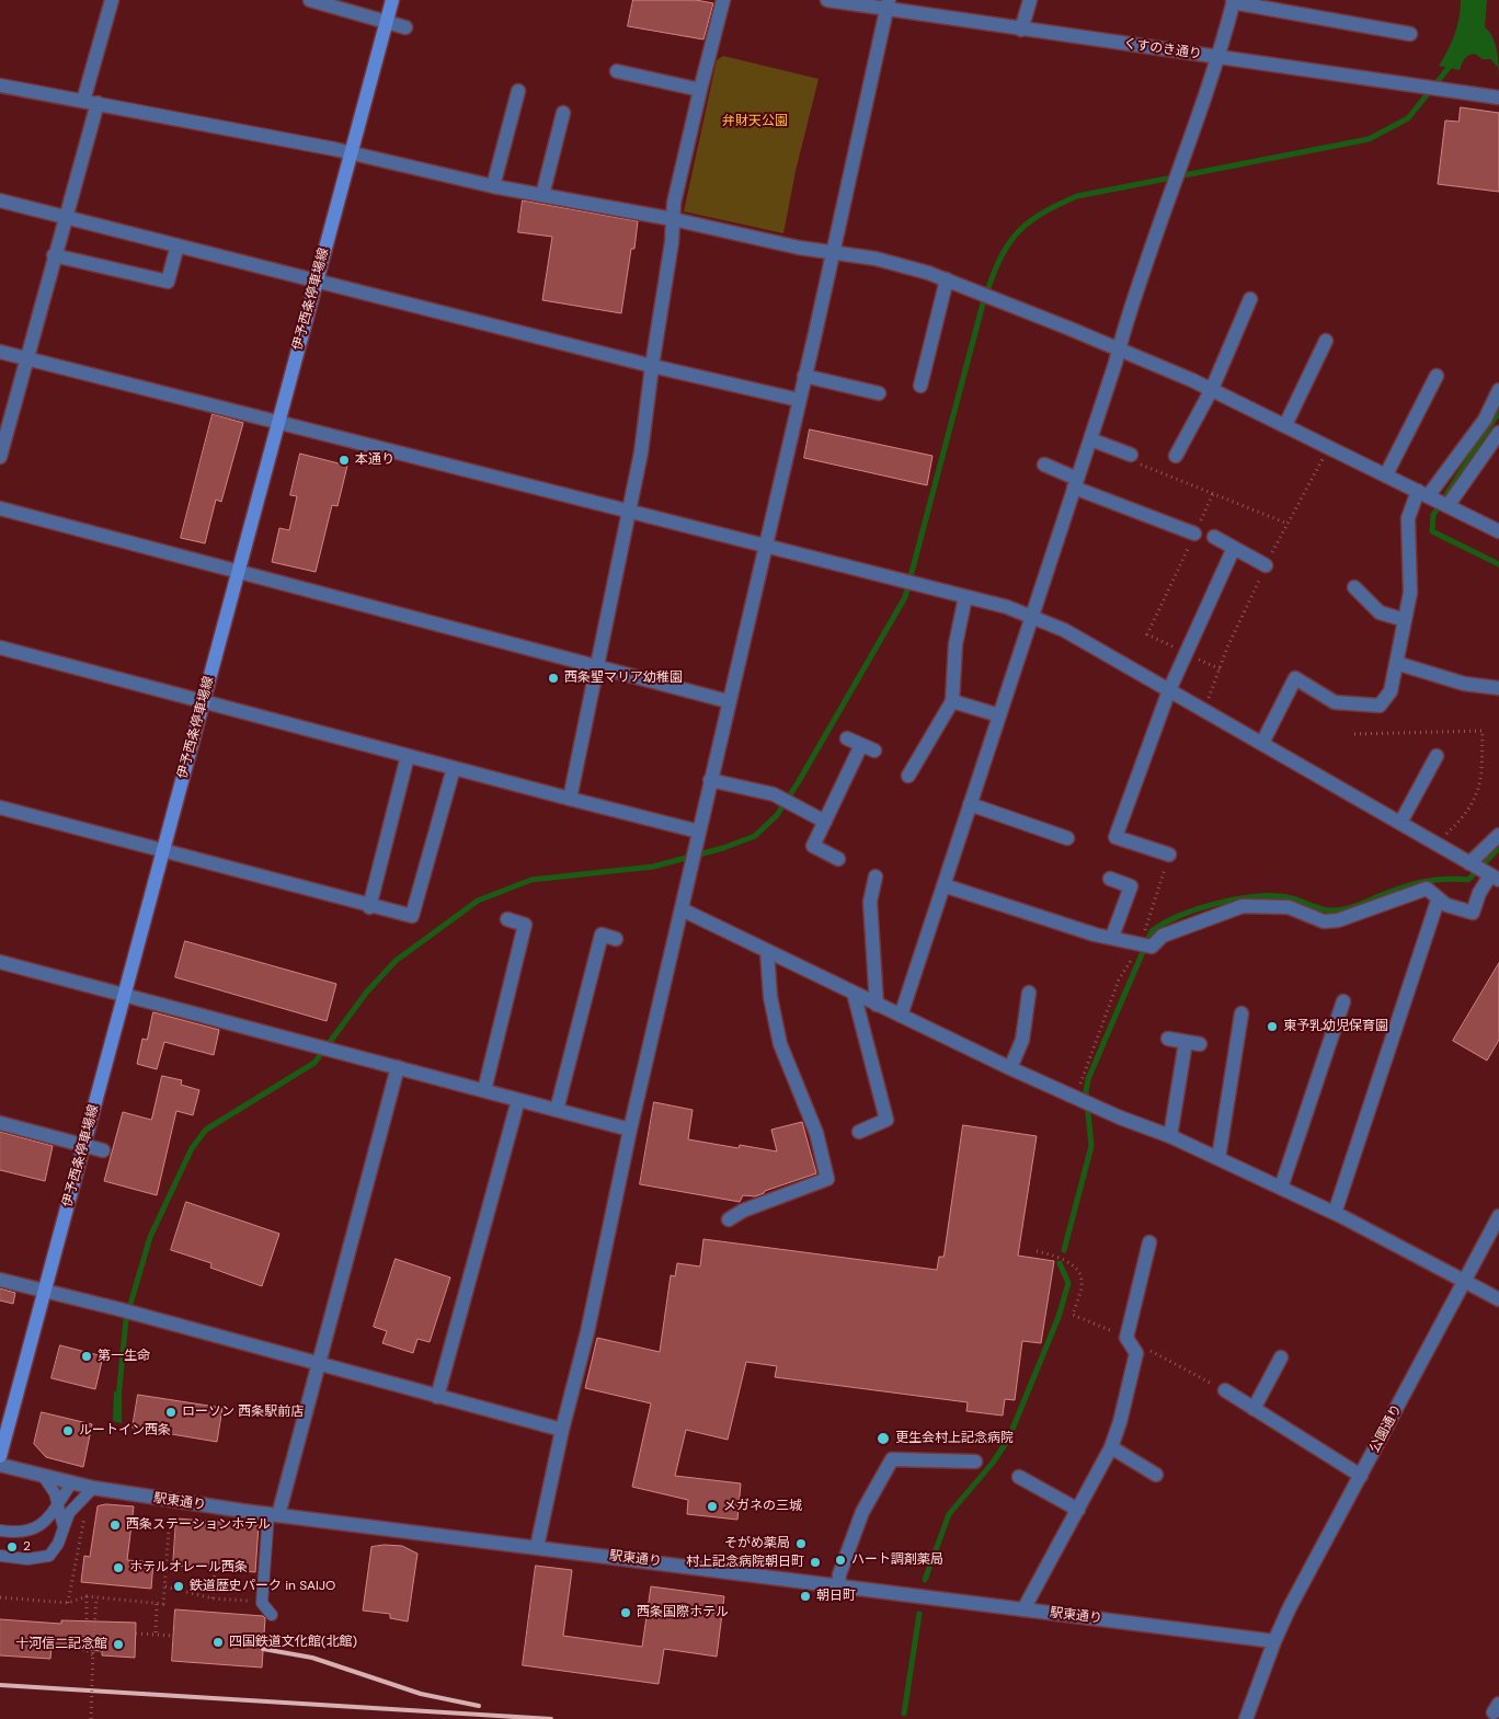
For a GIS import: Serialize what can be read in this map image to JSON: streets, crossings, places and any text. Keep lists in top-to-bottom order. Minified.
{"streets":{"main road":["伊予西条停車場線"],"street":["くすのき通り","公園通り","駅東通り"]},"crossings":[["公園通り","駅東通り"]],"parks":["弁財天公園"],"places":["本通り","西条聖マリア幼稚園","東予乳幼児保育園","第一生命","ローソン 西条駅前店","ルートイン西条","更生会村上記念病院","メガネの三城","西条ステーションホテル","そがめ薬局","2","ハート調剤薬局","村上記念病院朝日町","ホテルオレール西条","鉄道歴史パーク in SAIJO","朝日町","西条国際ホテル","四国鉄道文化館(北館)","十河信二記念館"]}
